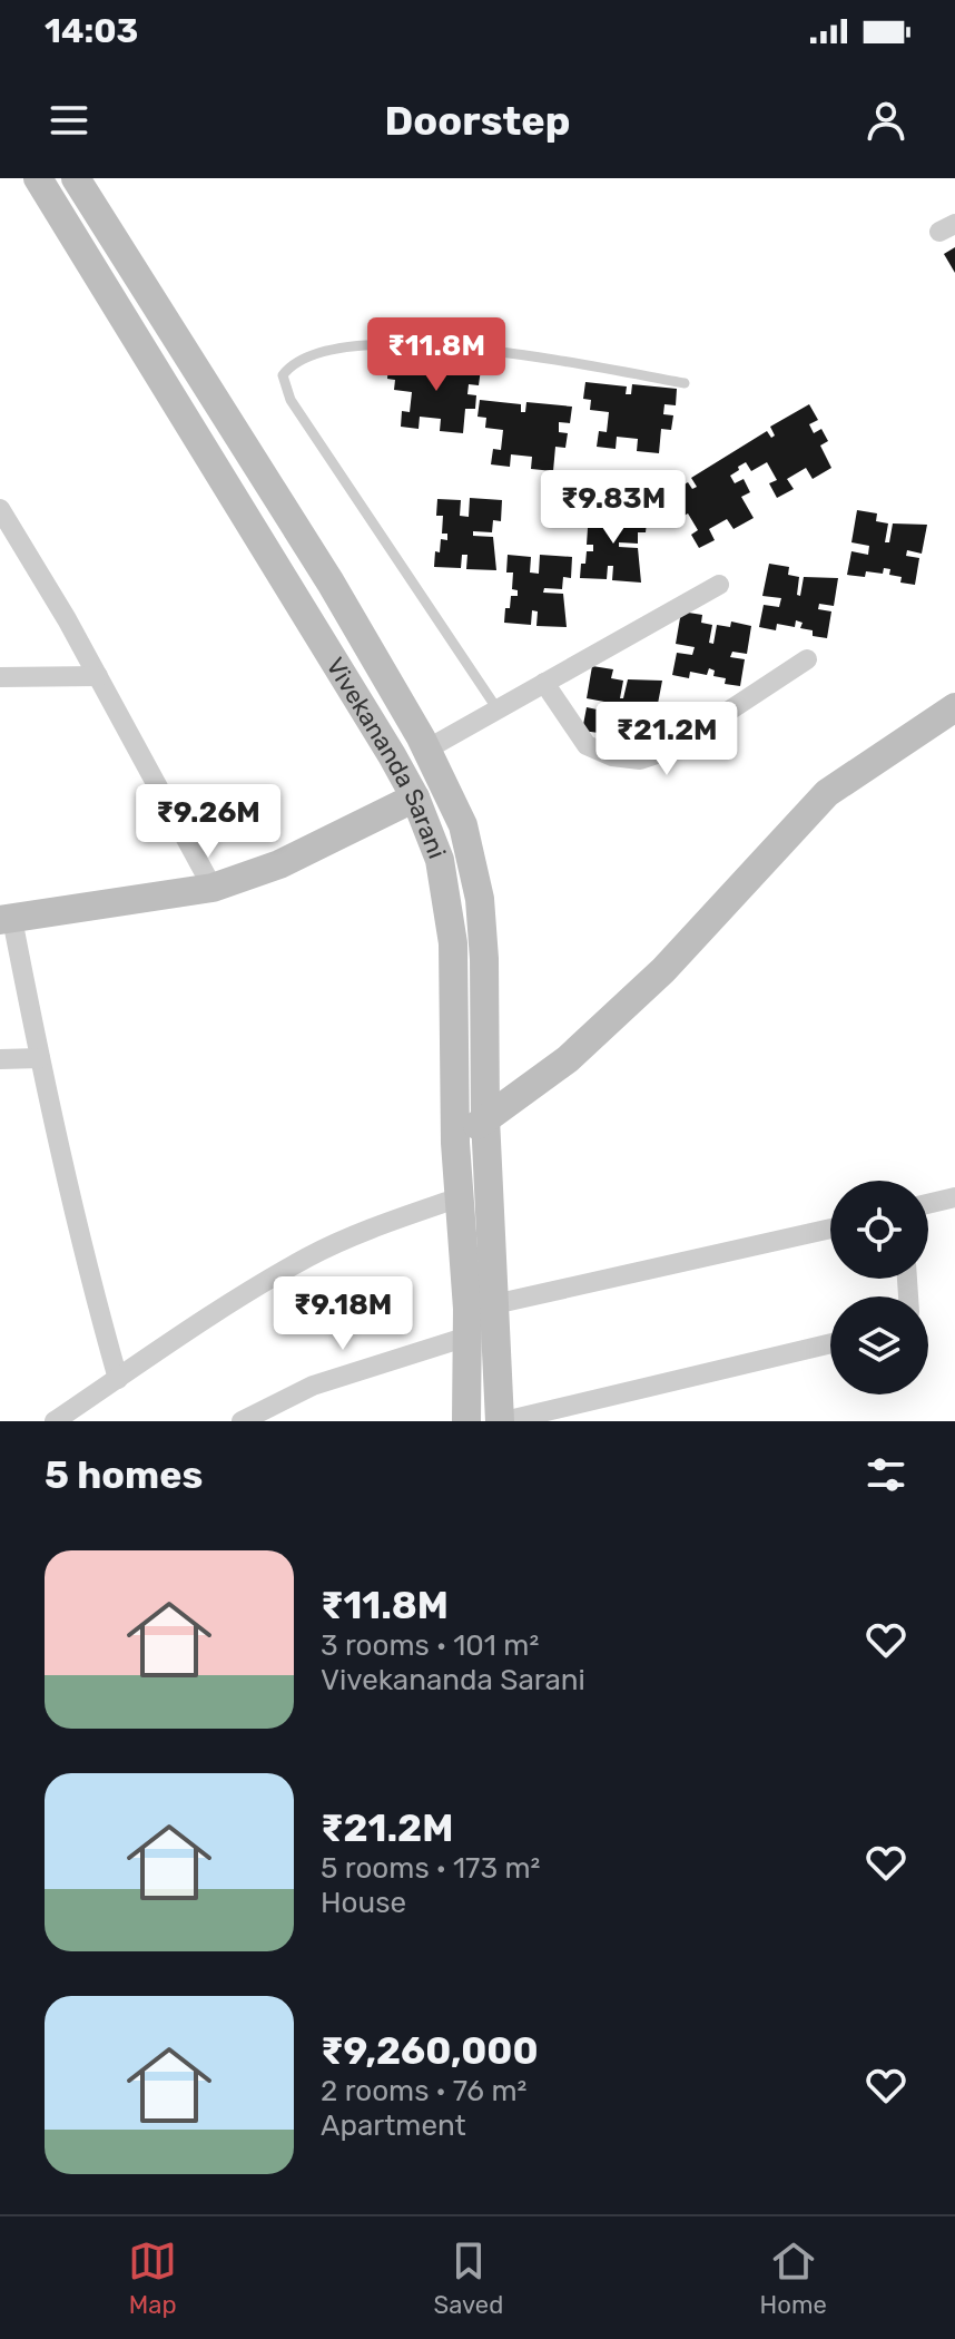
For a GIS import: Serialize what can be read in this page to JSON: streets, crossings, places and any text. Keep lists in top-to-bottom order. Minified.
{"streets":{"street":["Vivekananda Sarani"]},"page":{"status":"14:03","header":"Doorstep","price":["₹11.8M","₹9.83M","₹21.2M","₹9.26M","₹9.18M"],"heading":"5 homes","list":[{"name":"₹11.8M","note":"3 rooms · 101 m² · Vivekananda Sarani"},{"name":"₹21.2M","note":"5 rooms · 173 m² · House"},{"name":"₹9,260,000","note":"2 rooms · 76 m² · Apartment"}],"tabs":["Map","Saved","Home"]}}
